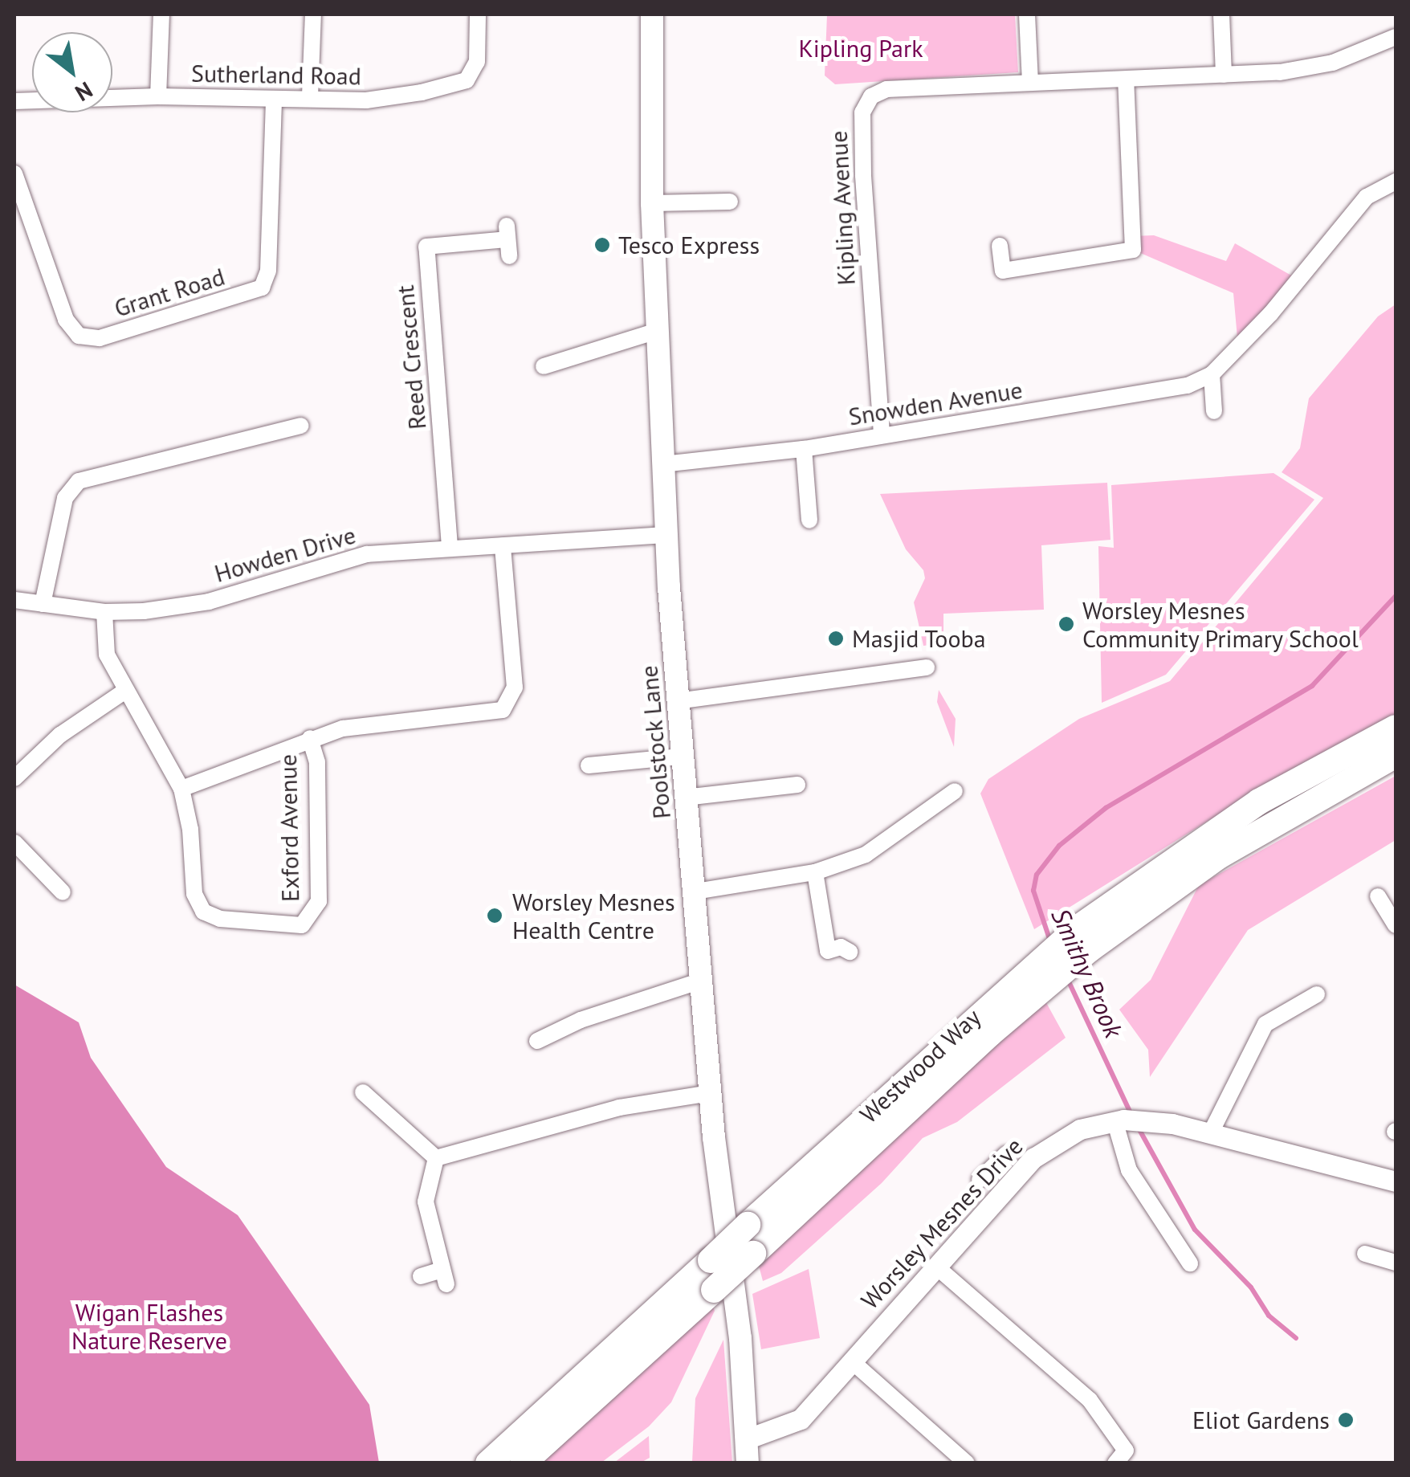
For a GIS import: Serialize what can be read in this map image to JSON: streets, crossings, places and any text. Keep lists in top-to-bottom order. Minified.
{"streets":{"highway":["Westwood Way"],"main road":["Poolstock Lane"],"street":["Sutherland Road","Kipling Avenue","Grant Road","Reed Crescent","Snowden Avenue","Howden Drive","Exford Avenue","Worsley Mesnes Drive"]},"crossings":[["Sutherland Road","Grant Road"],["Kipling Avenue","Snowden Avenue"],["Reed Crescent","Howden Drive"],["Snowden Avenue","Poolstock Lane"],["Howden Drive","Poolstock Lane"],["Poolstock Lane","Worsley Mesnes Drive"]],"water":["Smithy Brook"],"parks":["Kipling Park","Wigan Flashes Nature Reserve"],"places":["Tesco Express","Worsley Mesnes Community Primary School","Masjid Tooba","Worsley Mesnes Health Centre","Eliot Gardens"],"north":"bottom right"}
